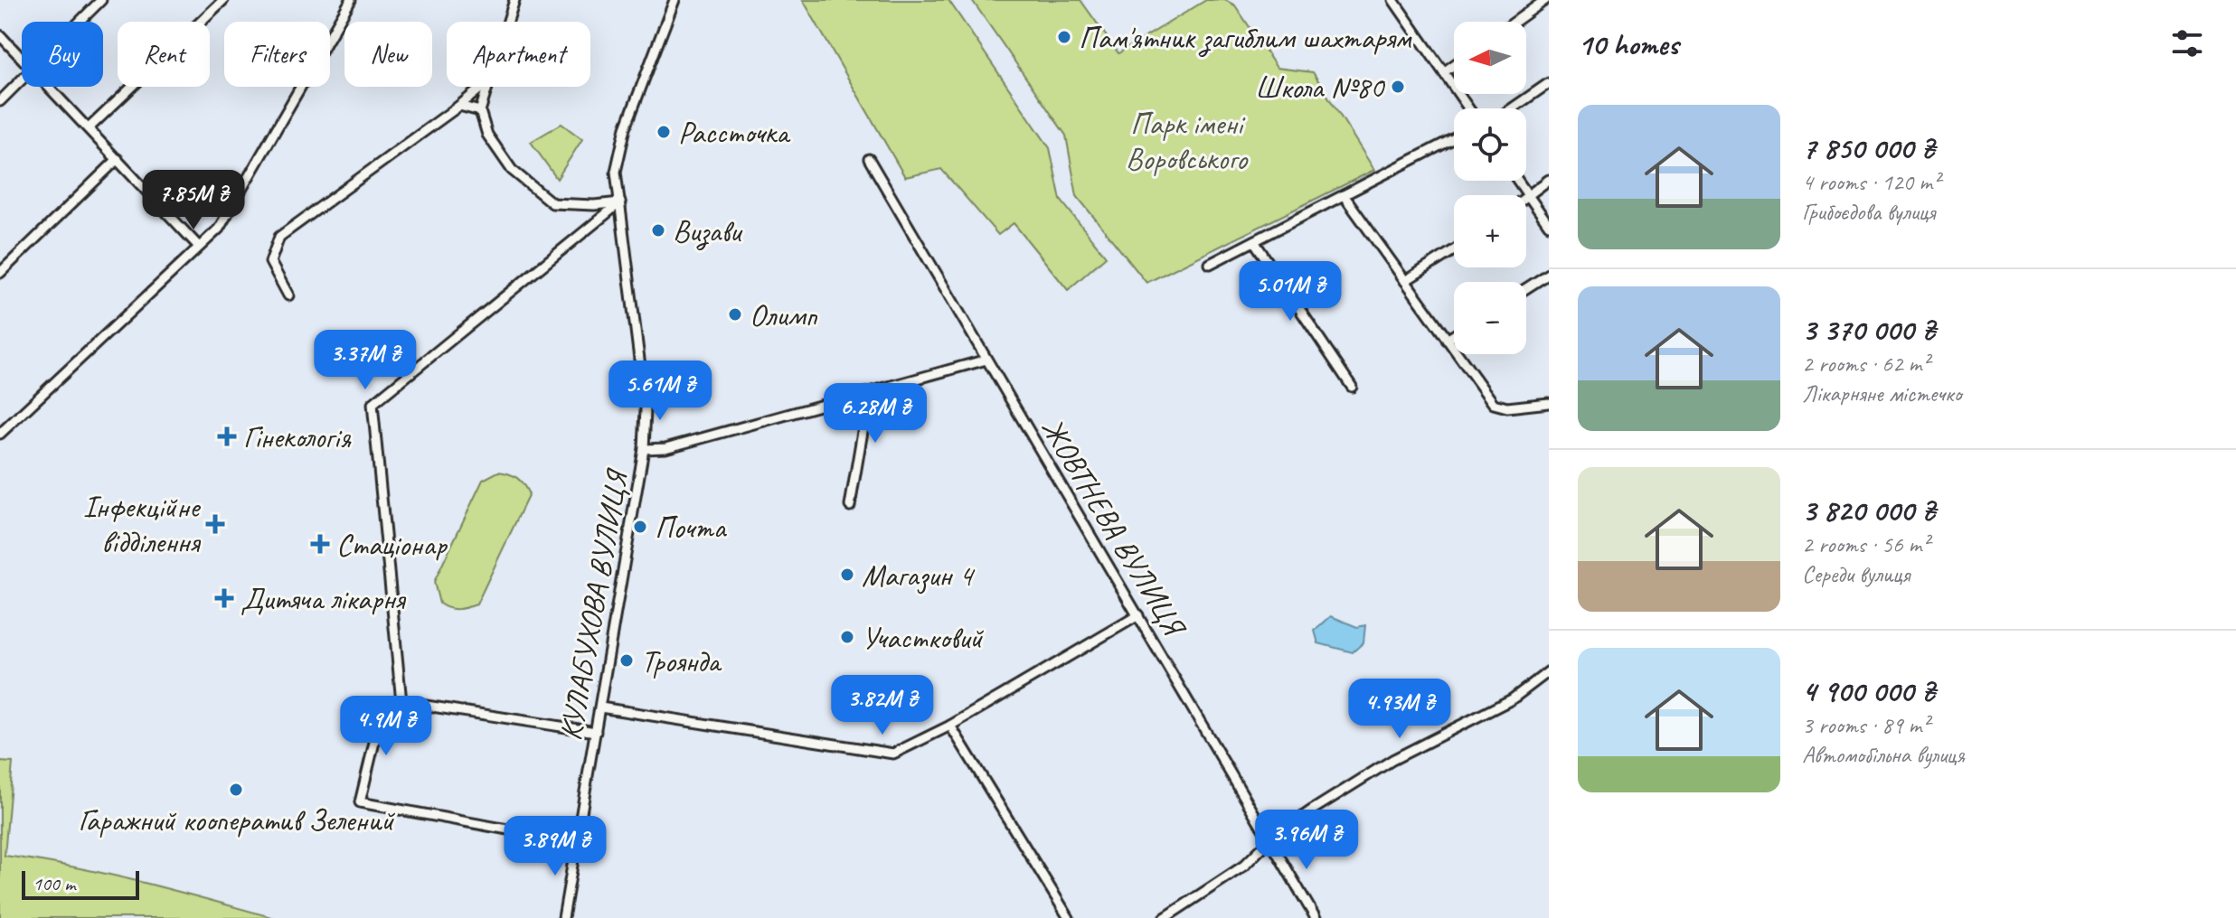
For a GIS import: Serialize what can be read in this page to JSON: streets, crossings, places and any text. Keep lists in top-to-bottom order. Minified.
{"streets":{"street":["ЖОВТНЕВА ВУЛИЦЯ","КУЛАБУХОВА ВУЛИЦЯ"]},"parks":["Парк імені Воровського"],"places":{"other":["Пам'ятник загиблим шахтарям","Школа №80","Рассточка","Визави","Олимп","Почта","Магазин 4","Участковий","Троянда","Гаражний кооператив Зелений"],"health":["Гінекологія","Інфекційне відділення","Стаціонар","Дитяча лікарня"]},"scale_bar":"100 m","north":"left","page":{"heading":"10 homes","map_buttons":["+","−"],"chip":["Buy","Rent","Filters","New","Apartment"],"list":[{"name":"7 850 000 ₴","note":"4 rooms · 120 m² · Грибоєдова вулиця"},{"name":"3 370 000 ₴","note":"2 rooms · 62 m² · Лікарняне містечко"},{"name":"3 820 000 ₴","note":"2 rooms · 56 m² · Середи вулиця"},{"name":"4 900 000 ₴","note":"3 rooms · 89 m² · Автомобільна вулиця"}],"price":["7.85M ₴","5.01M ₴","3.37M ₴","5.61M ₴","6.28M ₴","3.82M ₴","4.93M ₴","4.9M ₴","3.96M ₴","3.89M ₴"],"scale":"100 m"}}
